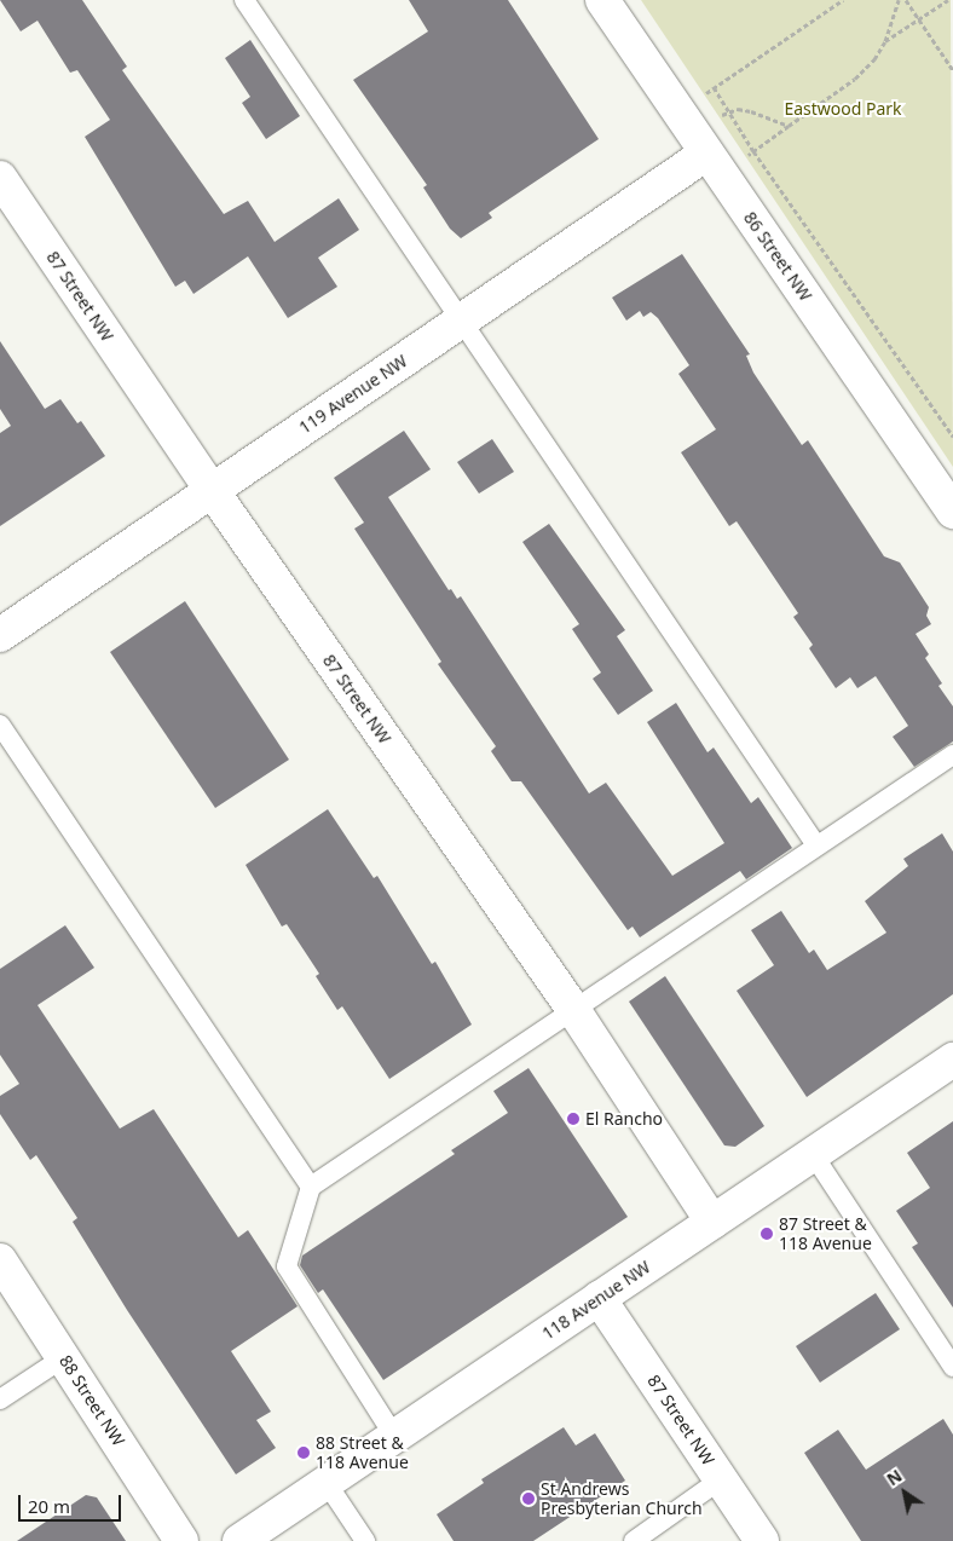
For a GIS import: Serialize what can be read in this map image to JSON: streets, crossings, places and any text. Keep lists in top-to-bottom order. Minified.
{"streets":{"street":["86 Street NW","87 Street NW","119 Avenue NW","118 Avenue NW","88 Street NW"]},"crossings":[["86 Street NW","119 Avenue NW"],["87 Street NW","119 Avenue NW"],["87 Street NW","118 Avenue NW"]],"parks":["Eastwood Park"],"places":["El Rancho","87 Street & 118 Avenue","88 Street & 118 Avenue","St Andrews Presbyterian Church"],"scale_bar":"20 m","north":"top left"}
